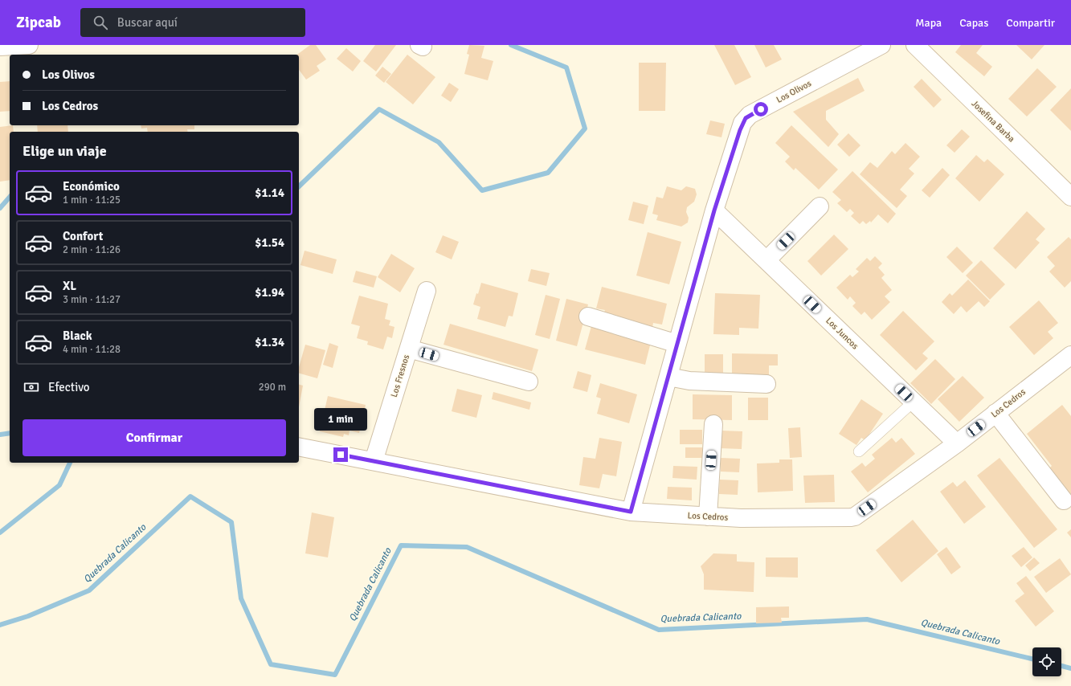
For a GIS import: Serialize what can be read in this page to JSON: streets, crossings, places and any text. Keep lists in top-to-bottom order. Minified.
{"streets":{"street":["Los Olivos","Josefina Barba","Los Juncos","Los Fresnos","Los Cedros"]},"crossings":[["Los Olivos","Los Juncos"],["Los Olivos","Los Cedros"],["Los Juncos","Los Cedros"],["Los Fresnos","Los Cedros"]],"water":["Quebrada Calicanto"],"page":{"header":"Zipcab","search":"Buscar aquí","nav":["Mapa","Capas","Compartir"],"banner":["Los Olivos","Los Cedros"],"heading":"Elige un viaje","list":[{"name":"Económico","note":"1 min · 11:25","value":"$1.14"},{"name":"Confort","note":"2 min · 11:26","value":"$1.54"},{"name":"XL","note":"3 min · 11:27","value":"$1.94"},{"name":"Black","note":"4 min · 11:28","value":"$1.34"}],"pay":["Efectivo","290 m"],"bubble":"1 min","buttons":"Confirmar"}}
